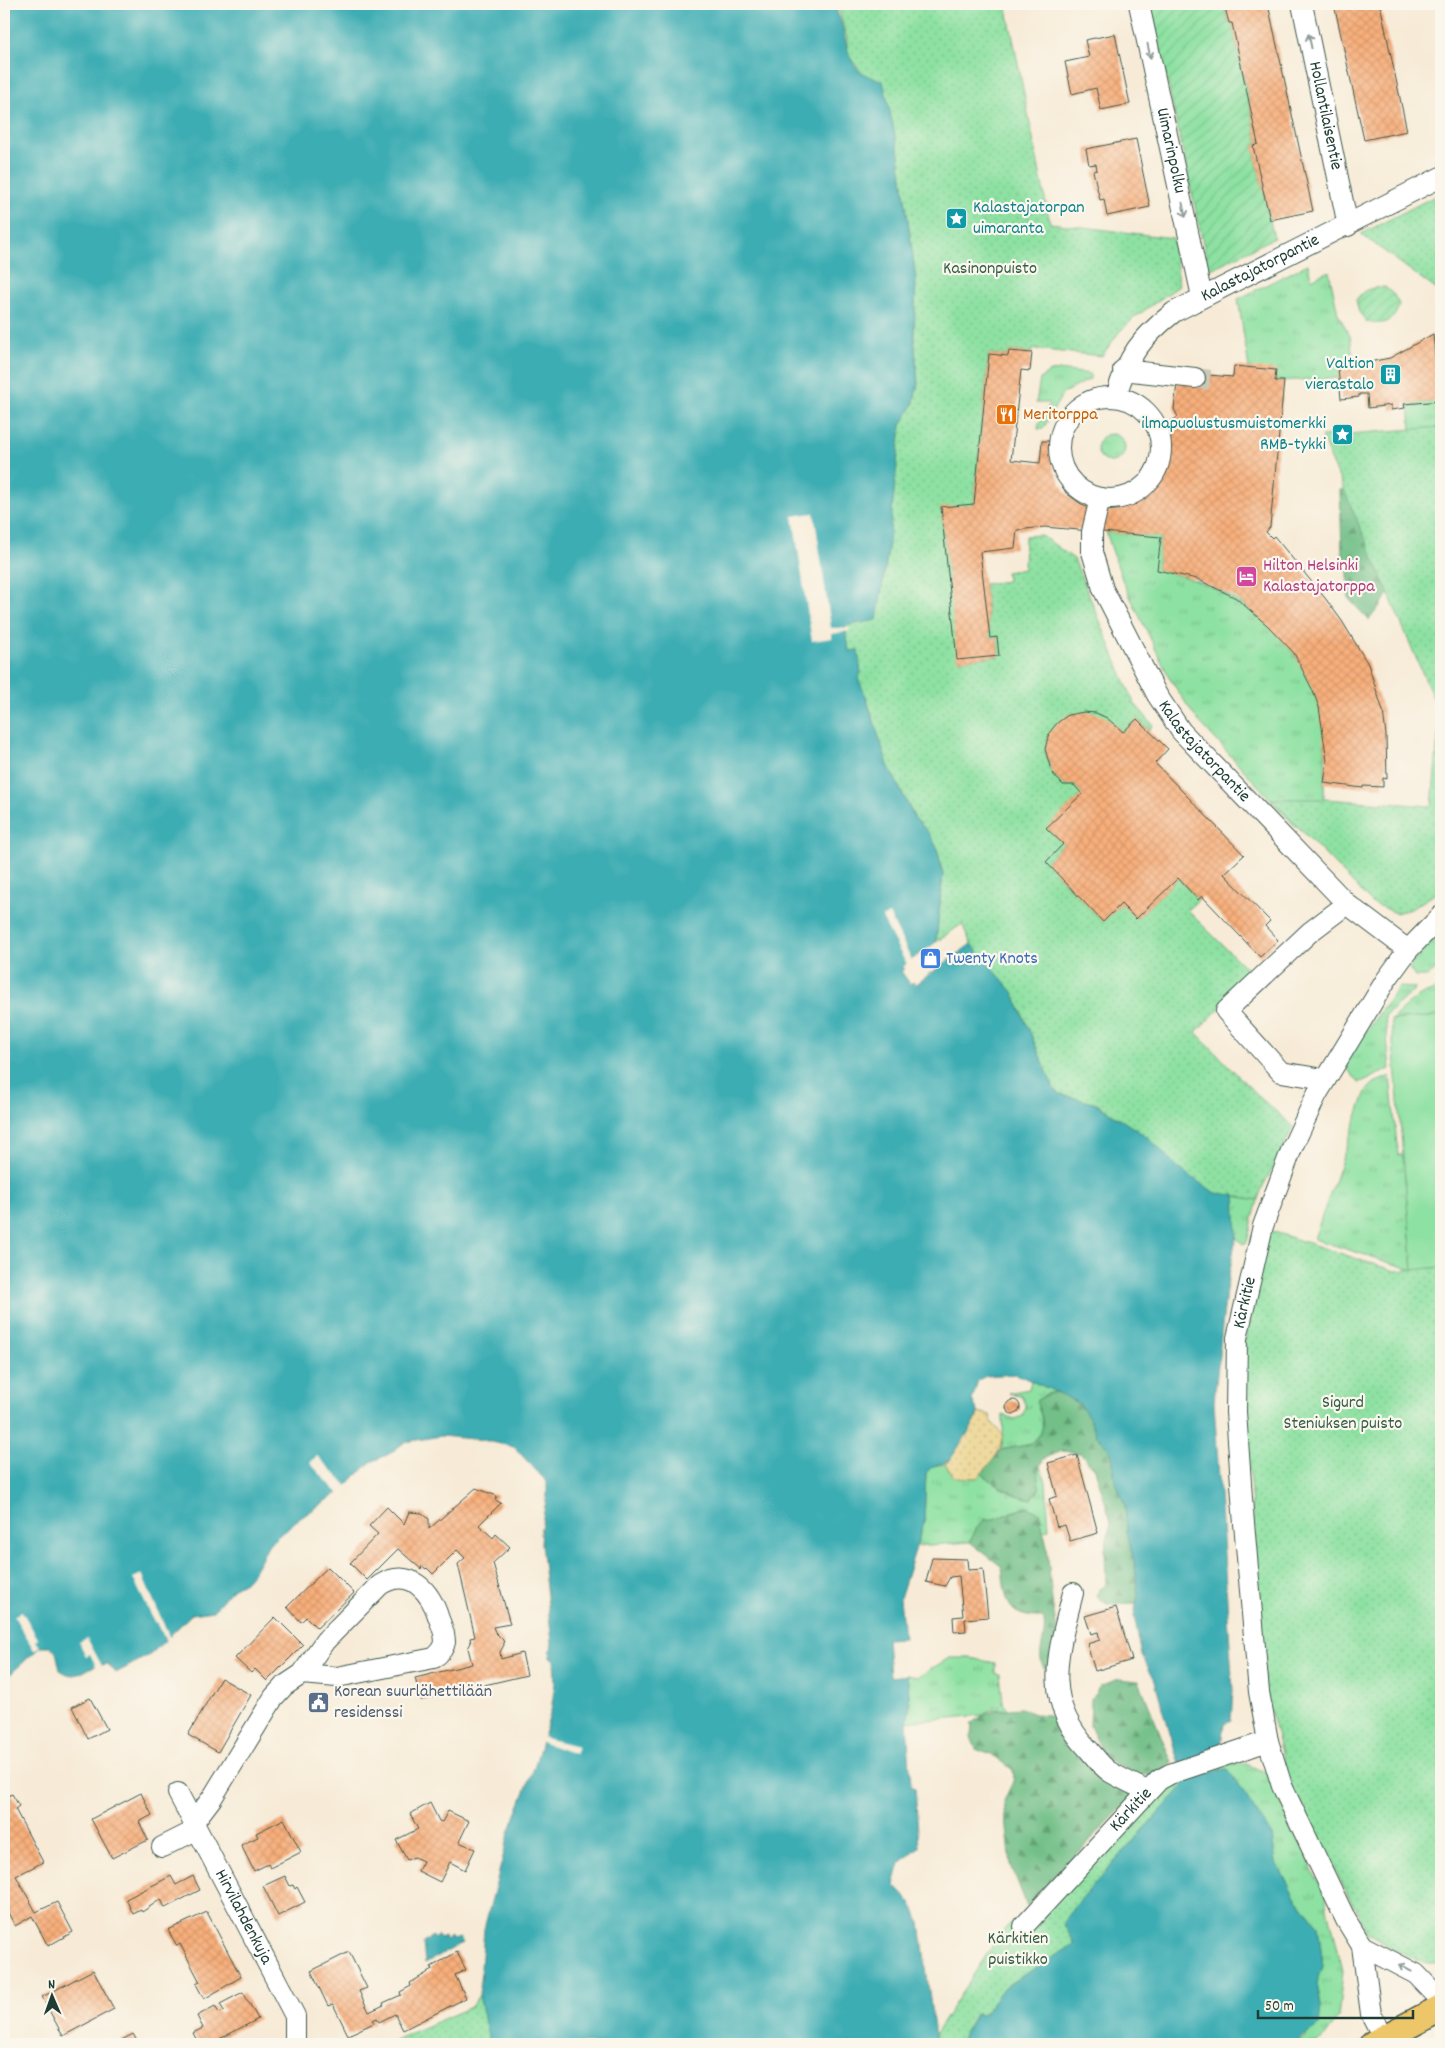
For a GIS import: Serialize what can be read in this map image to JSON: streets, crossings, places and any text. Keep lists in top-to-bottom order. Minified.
{"streets":{"street":["Hollantilaisentie","Uimarinpolku","Kalastajatorpantie","Kärkitie","Hirvilahdenkuja"]},"crossings":[["Hollantilaisentie","Kalastajatorpantie"],["Uimarinpolku","Kalastajatorpantie"],["Kalastajatorpantie","Kärkitie"]],"one_way":["Hollantilaisentie","Uimarinpolku"],"parks":["Kasinonpuisto","Sigurd Steniuksen puisto","Kärkitien puistikko"],"places":{"place":["Kalastajatorpan uimaranta","ilmapuolustusmuistomerkki RMB-tykki"],"building":["Valtion vierastalo"],"restaurant":["Meritorppa"],"hotel":["Hilton Helsinki Kalastajatorppa"],"shop":["Twenty Knots"],"public building":["Korean suurlähettilään residenssi"]},"scale_bar":"50 m","north":"top"}
